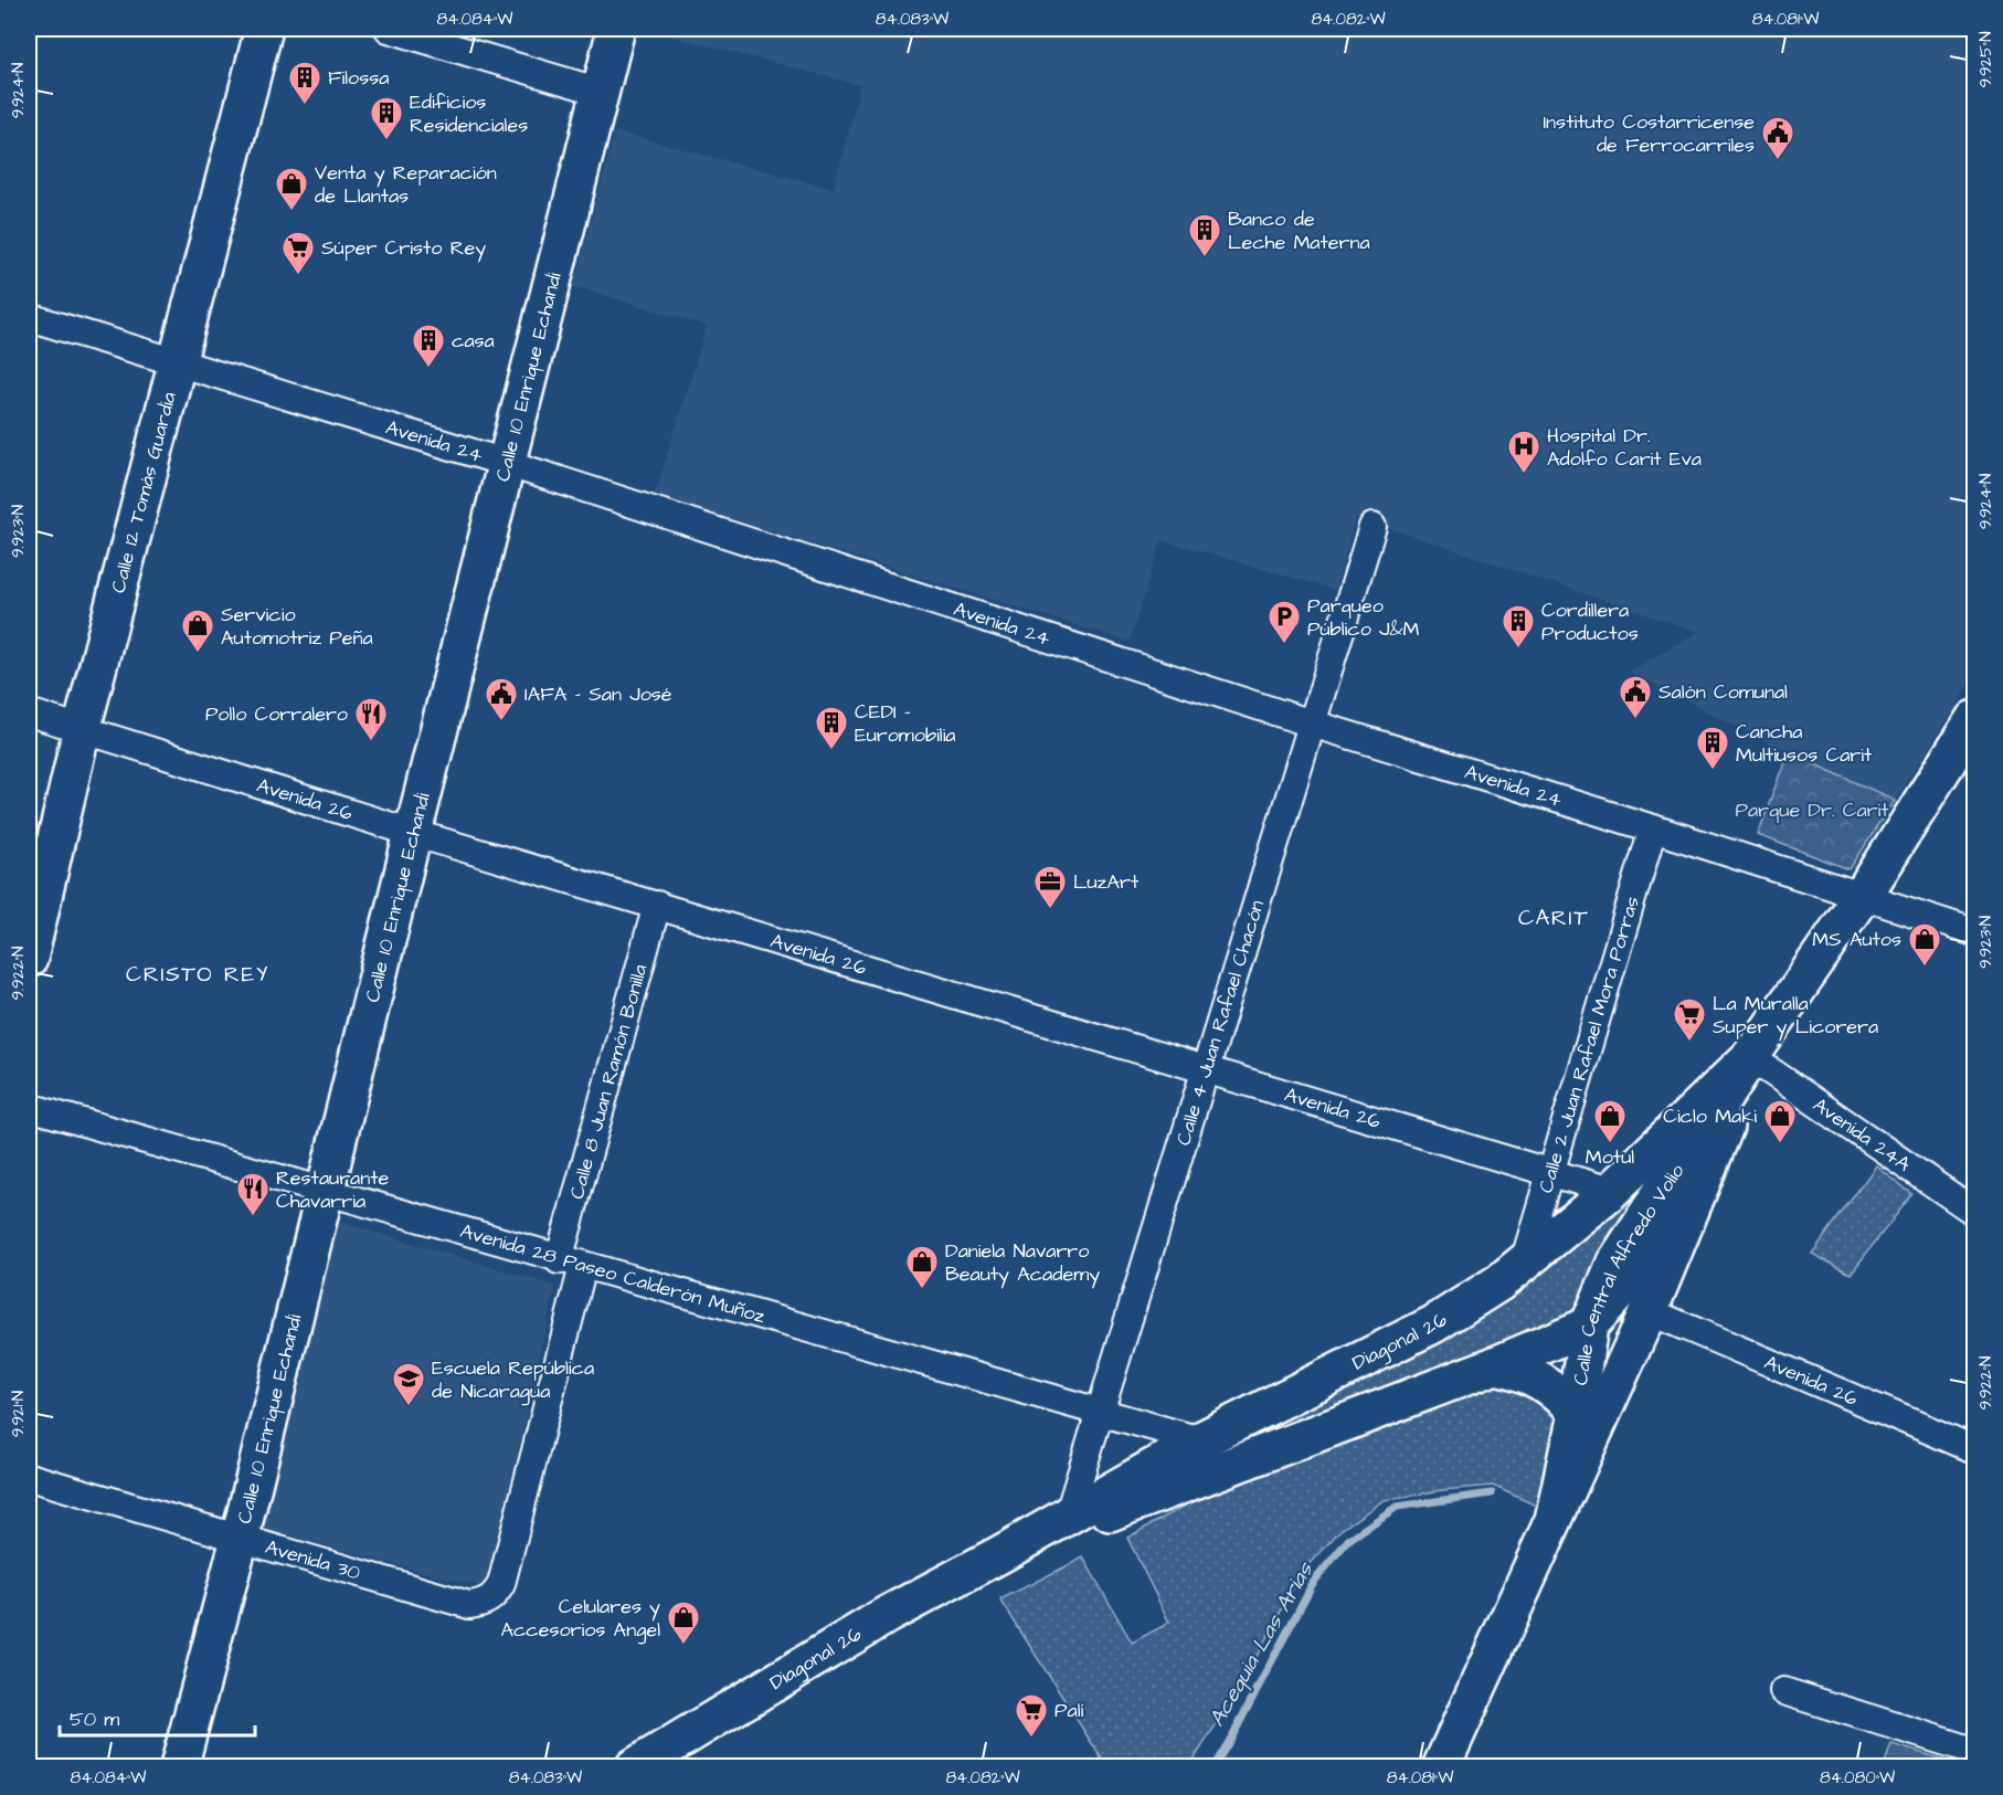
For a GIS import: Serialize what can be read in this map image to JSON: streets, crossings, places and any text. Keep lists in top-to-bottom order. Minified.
{"streets":{"main road":["Calle 10 Enrique Echandi","Calle 12 Tomás Guardia","Calle Central Alfredo Volio","Diagonal 26"],"street":["Avenida 24","Avenida 26","Calle 4 Juan Rafael Chacón","Calle 2 Juan Rafael Mora Porras","Calle 8 Juan Ramón Bonilla","Avenida 24A","Avenida 28 Paseo Calderón Muñoz","Avenida 30"]},"crossings":[["Calle 10 Enrique Echandi","Avenida 24"],["Calle 10 Enrique Echandi","Avenida 26"],["Calle 10 Enrique Echandi","Avenida 28 Paseo Calderón Muñoz"],["Calle 10 Enrique Echandi","Avenida 30"],["Avenida 24","Calle 12 Tomás Guardia"],["Avenida 24","Calle 4 Juan Rafael Chacón"],["Avenida 24","Calle 2 Juan Rafael Mora Porras"],["Avenida 24","Calle Central Alfredo Volio"],["Calle 12 Tomás Guardia","Avenida 26"],["Avenida 26","Calle 4 Juan Rafael Chacón"],["Avenida 26","Calle 2 Juan Rafael Mora Porras"],["Avenida 26","Calle 8 Juan Ramón Bonilla"],["Avenida 26","Calle Central Alfredo Volio"],["Avenida 26","Diagonal 26"],["Calle 4 Juan Rafael Chacón","Avenida 28 Paseo Calderón Muñoz"],["Calle 4 Juan Rafael Chacón","Diagonal 26"],["Calle 2 Juan Rafael Mora Porras","Diagonal 26"],["Calle 8 Juan Ramón Bonilla","Avenida 28 Paseo Calderón Muñoz"],["Calle 8 Juan Ramón Bonilla","Avenida 30"],["Avenida 24A","Calle Central Alfredo Volio"],["Avenida 24A","Diagonal 26"],["Avenida 28 Paseo Calderón Muñoz","Diagonal 26"],["Calle Central Alfredo Volio","Diagonal 26"]],"districts":["CARIT","CRISTO REY"],"water":["Acequia Las Arias"],"parks":["Parque Dr. Carit"],"places":{"building":["Filossa","Edificios Residenciales","Banco de Leche Materna","casa","Cordillera Productos","CEDI - Euromobilia","Cancha Multiusos Carit"],"public building":["Instituto Costarricense de Ferrocarriles","Salón Comunal","IAFA - San José"],"shop":["Venta y Reparación de Llantas","Servicio Automotriz Peña","MS Autos","Motul","Ciclo Maki","Daniela Navarro Beauty Academy","Celulares y Accesorios Angel"],"supermarket":["Súper Cristo Rey","La Muralla Super y Licorera","Palí"],"hospital":["Hospital Dr. Adolfo Carit Eva"],"parking":["Parqueo Público J&M"],"restaurant":["Pollo Corralero","Restaurante Chavarria"],"office":["LuzArt"],"school or university":["Escuela República de Nicaragua"]},"scale_bar":"50 m","coordinates":["84.084°W","84.083°W","84.082°W","84.081°W","9.925°N","9.924°N","9.923°N","9.922°N","9.921°N","84.080°W"]}
